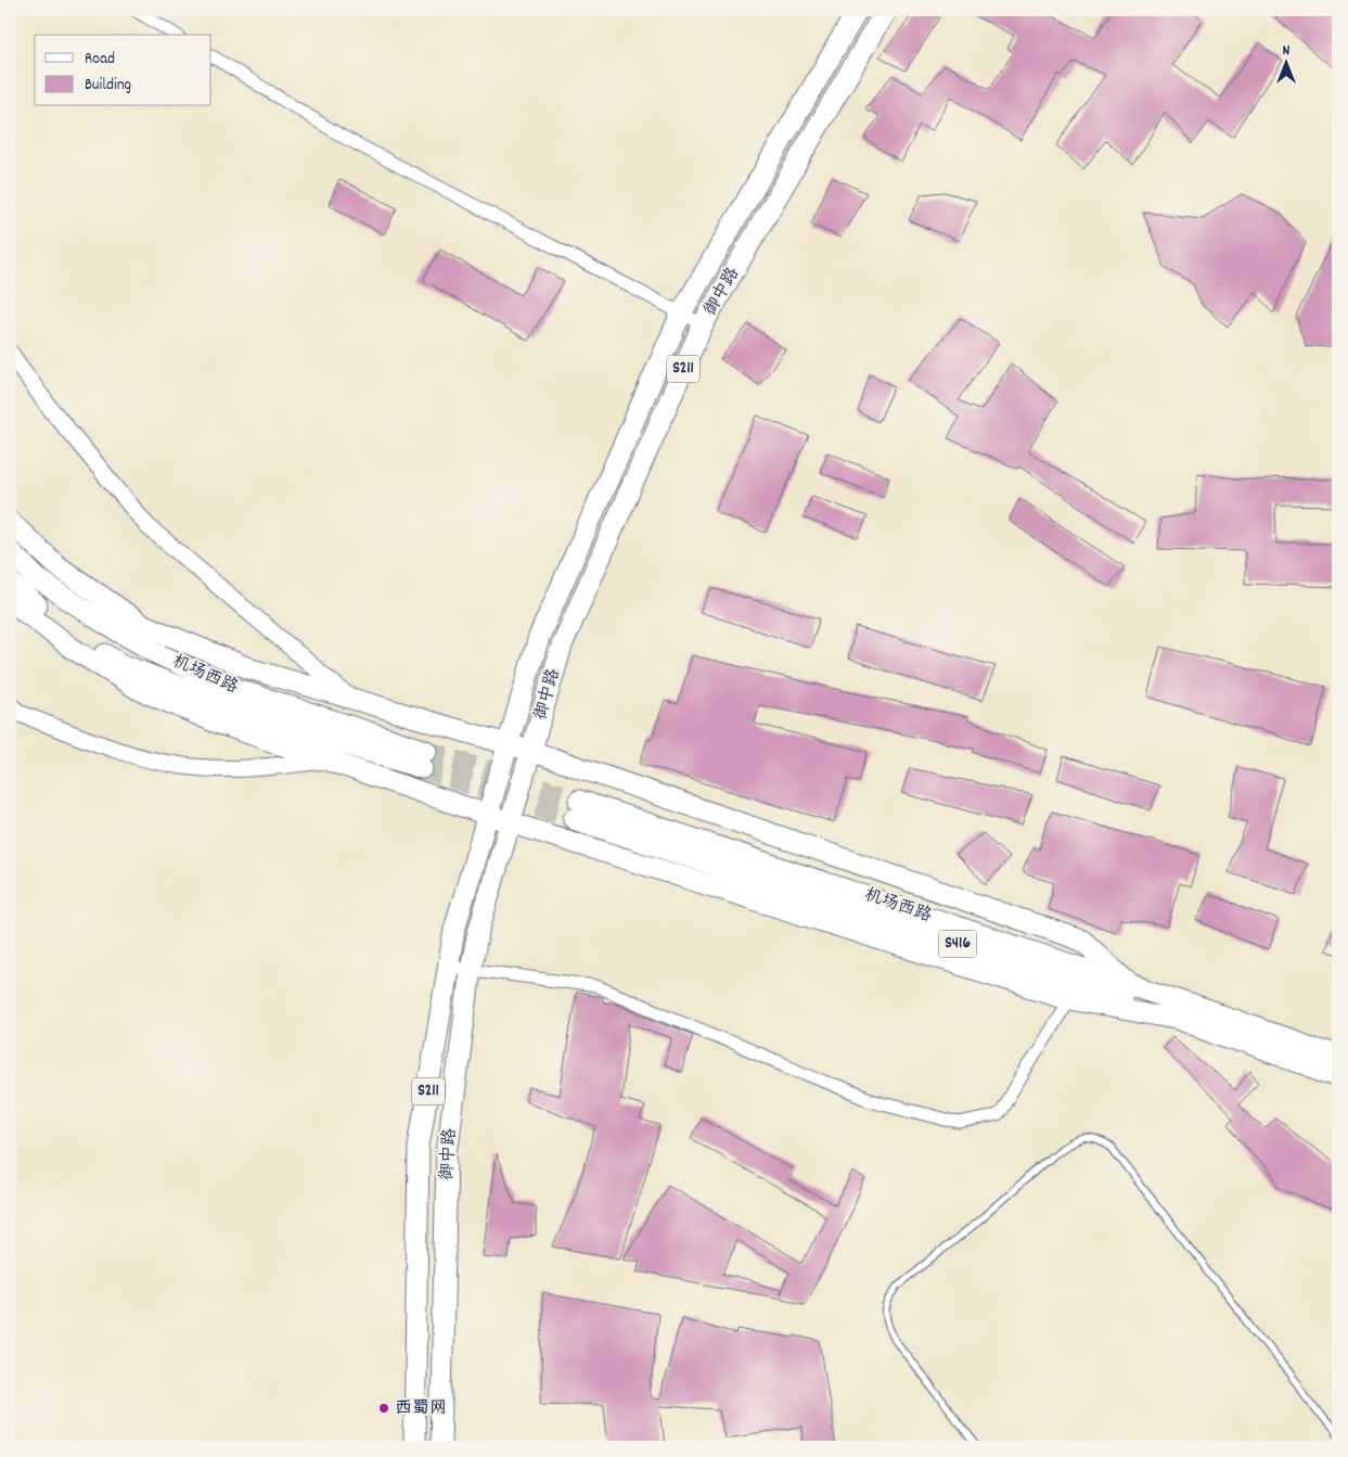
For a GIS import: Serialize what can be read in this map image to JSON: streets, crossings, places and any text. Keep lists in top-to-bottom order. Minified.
{"streets":{"main road":["御中路","S211","机场西路","S416"]},"crossings":[["机场西路","S416"]],"places":["西蜀网"],"legend":["Road","Building"],"north":"top"}
